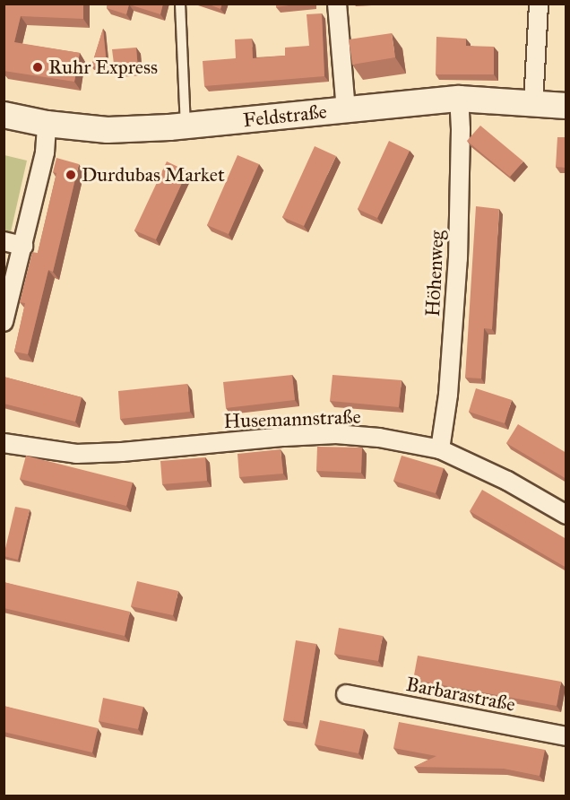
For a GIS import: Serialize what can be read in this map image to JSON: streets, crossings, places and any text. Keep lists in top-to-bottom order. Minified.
{"streets":{"main road":["Feldstraße"],"street":["Höhenweg","Husemannstraße","Barbarastraße"]},"crossings":[["Feldstraße","Höhenweg"],["Höhenweg","Husemannstraße"]],"places":["Ruhr Express","Durdubas Market"]}
